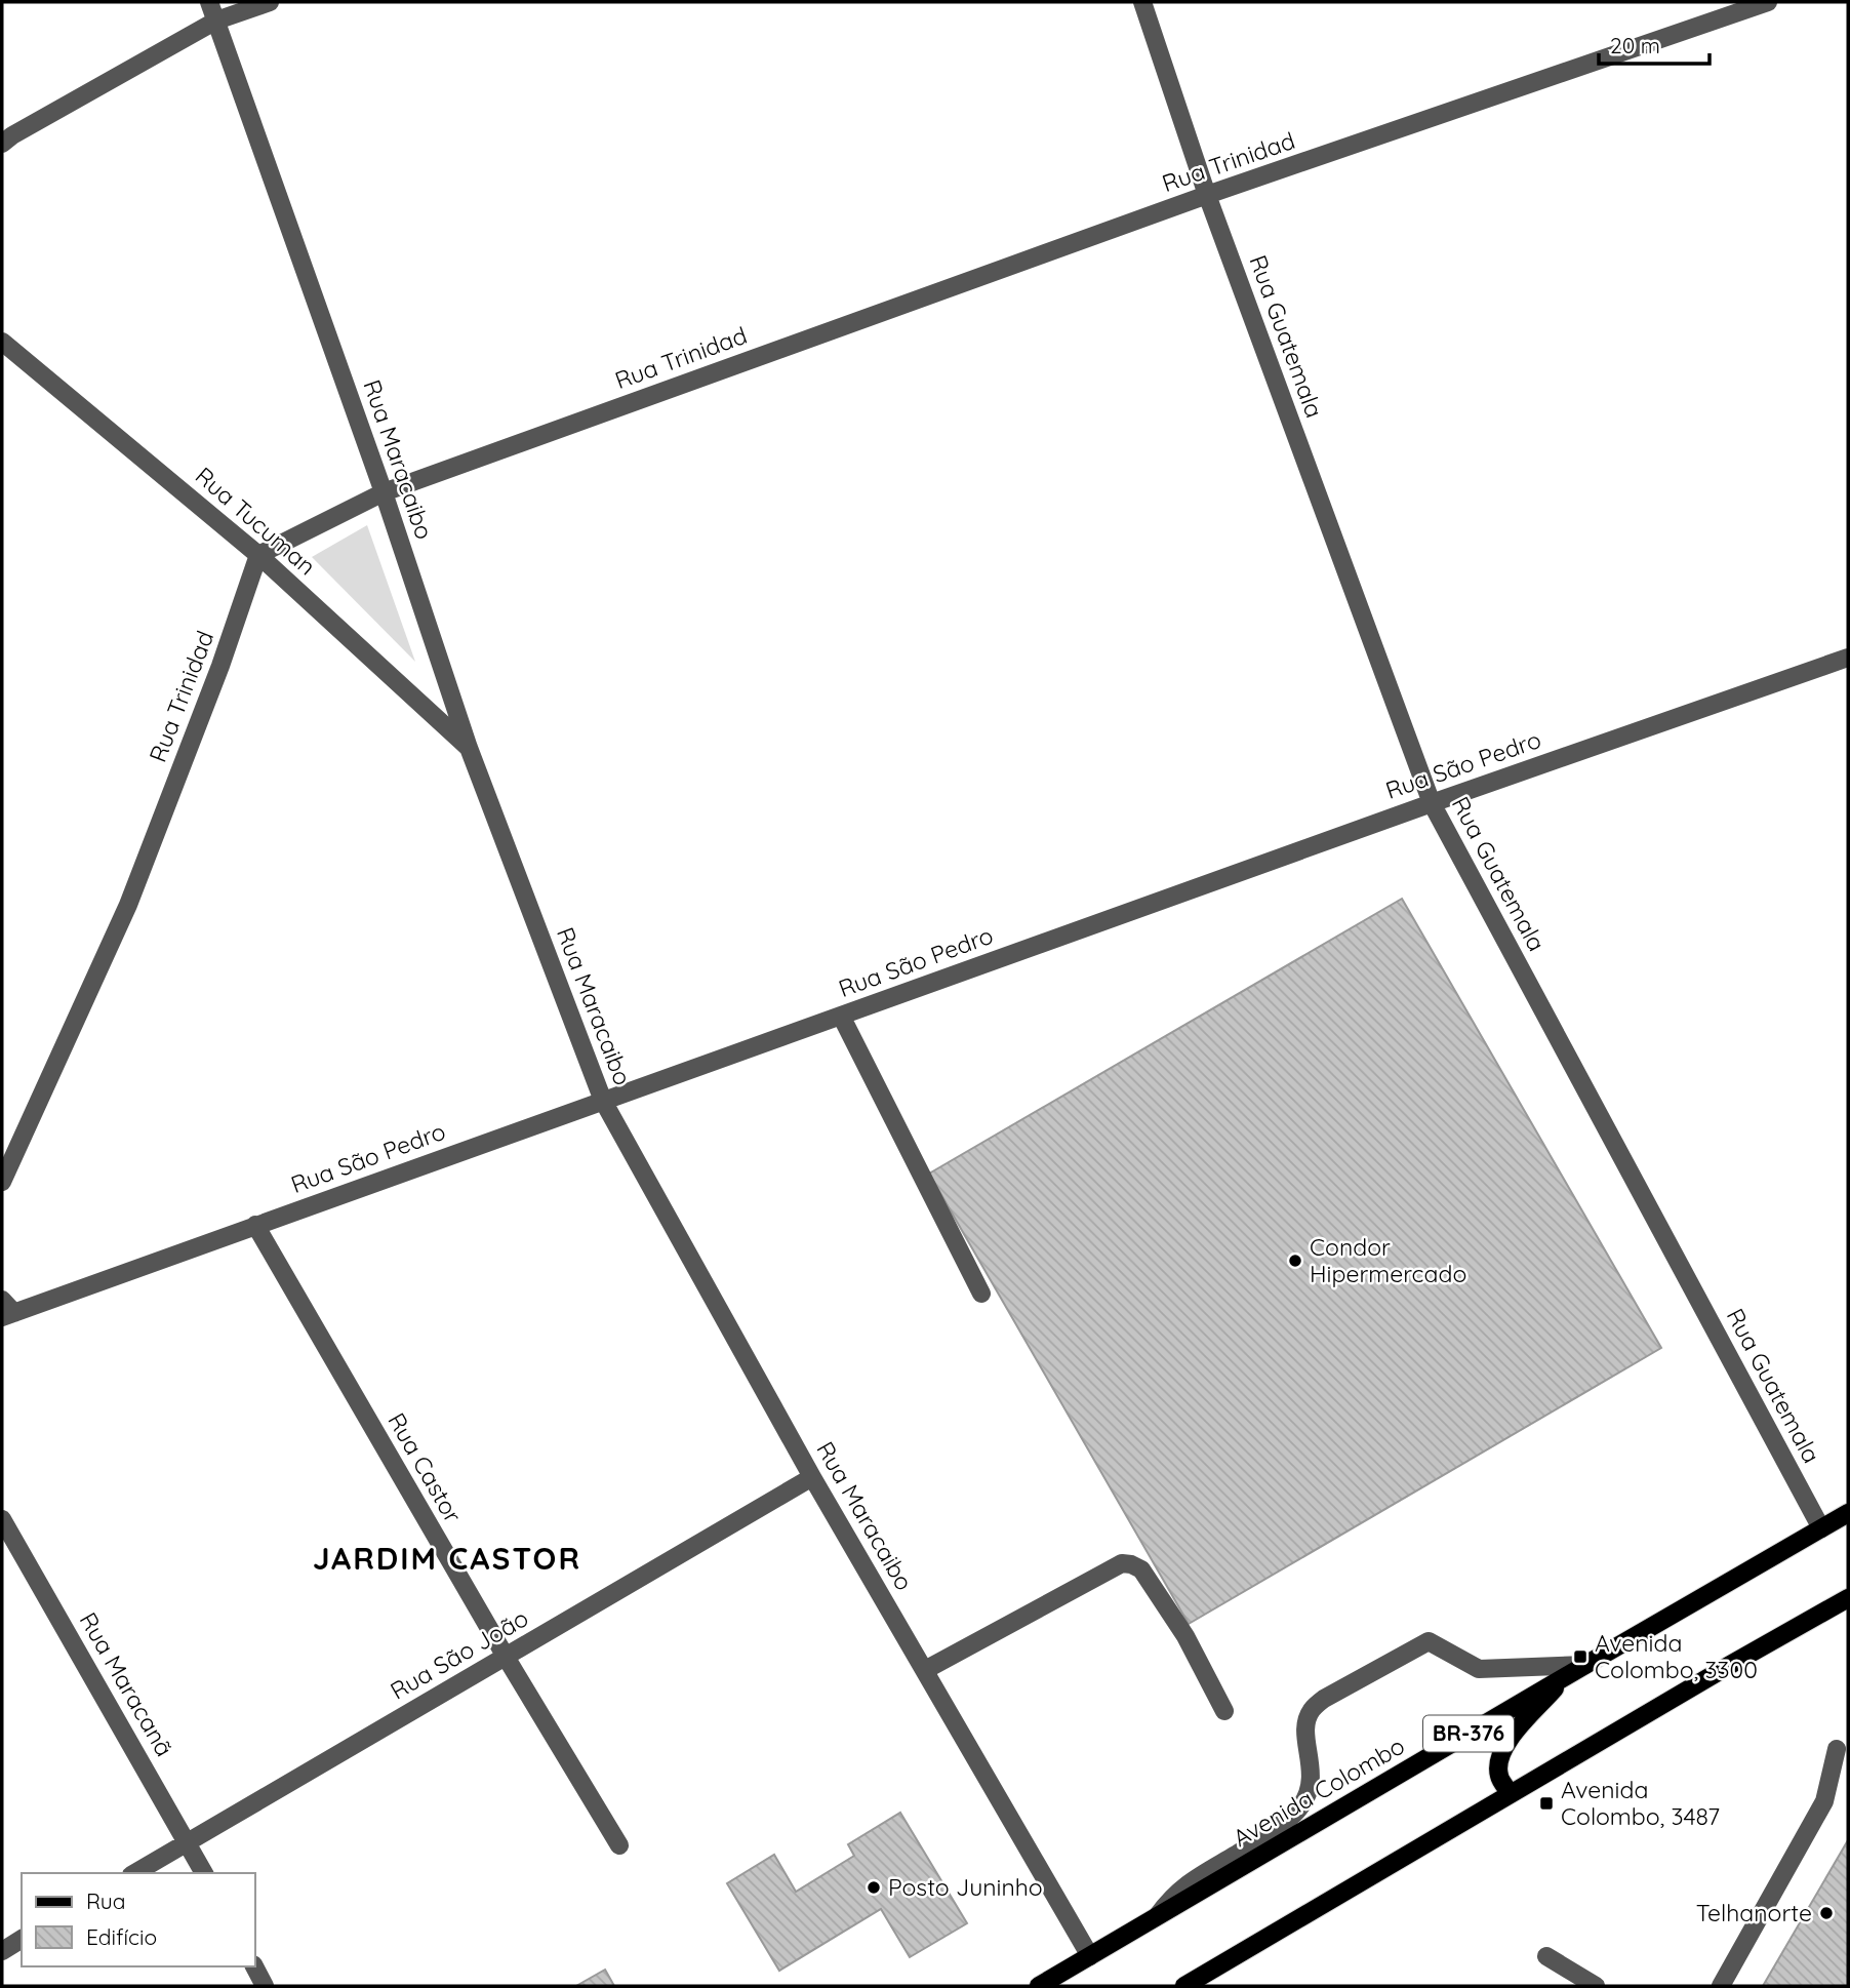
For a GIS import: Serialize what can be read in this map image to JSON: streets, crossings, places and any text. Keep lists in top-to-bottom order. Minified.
{"streets":{"main road":["BR-376","Avenida Colombo"],"street":["Rua Trinidad","Rua Guatemala","Rua Maracaibo","Rua Tucuman","Rua São Pedro","Rua Castor","Rua São João","Rua Maracanã"]},"crossings":[["Rua Trinidad","Rua Guatemala"],["Rua Trinidad","Rua Maracaibo"],["Rua Trinidad","Rua Tucuman"],["Rua Guatemala","Rua São Pedro"],["Rua Guatemala","Avenida Colombo"],["Rua Maracaibo","Rua Tucuman"],["Rua Maracaibo","Rua São Pedro"],["Rua Maracaibo","Rua São João"],["Rua Maracaibo","Avenida Colombo"],["Rua São Pedro","Rua Castor"],["Rua Castor","Rua São João"],["Rua São João","Rua Maracanã"]],"districts":["JARDIM CASTOR"],"places":{"other":["Condor Hipermercado","Posto Juninho","Telhanorte"],"transit":["Avenida Colombo, 3300","Avenida Colombo, 3487"]},"legend":["Rua","Edifício"],"scale_bar":"20 m"}
